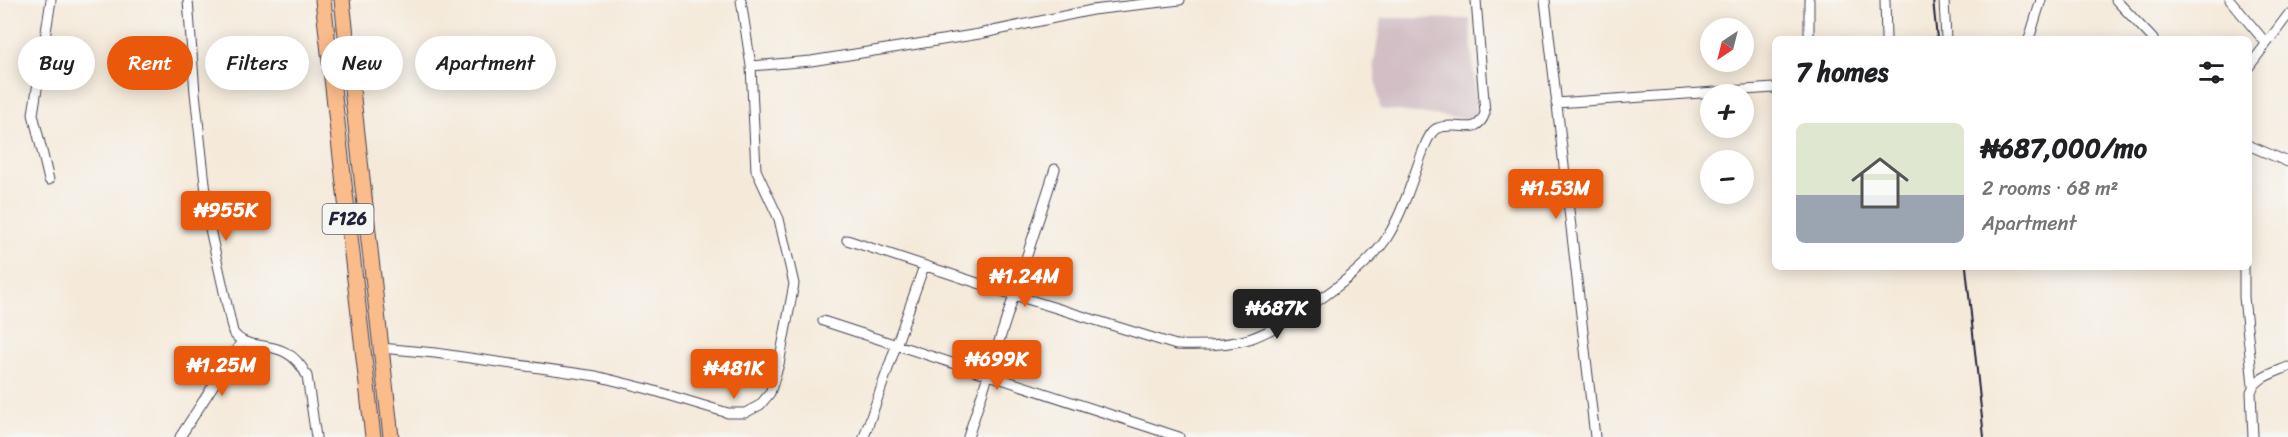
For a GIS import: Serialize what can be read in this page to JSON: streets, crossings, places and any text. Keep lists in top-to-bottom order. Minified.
{"streets":{"main road":["F126"]},"north":"bottom left","page":{"map_buttons":["+","−"],"chip":["Buy","Rent","Filters","New","Apartment"],"heading":"7 homes","list":[{"name":"₦687,000/mo","note":"2 rooms · 68 m² · Apartment"}],"price":["₦1.53M","₦955K","₦1.24M","₦687K","₦699K","₦1.25M","₦481K"]}}
